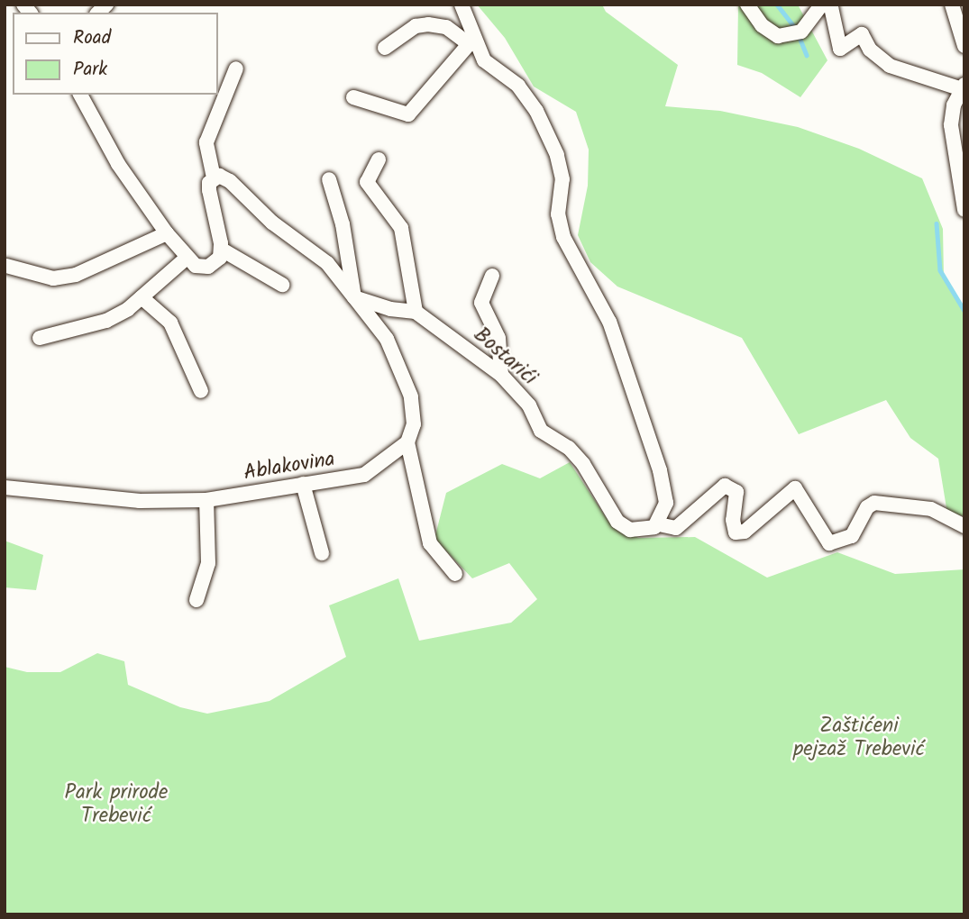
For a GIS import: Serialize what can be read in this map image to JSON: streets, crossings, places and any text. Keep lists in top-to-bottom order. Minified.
{"streets":{"street":["Bostarići","Ablakovina"]},"parks":["Zaštićeni pejzaž Trebević","Park prirode Trebević"],"legend":["Road","Park"]}
